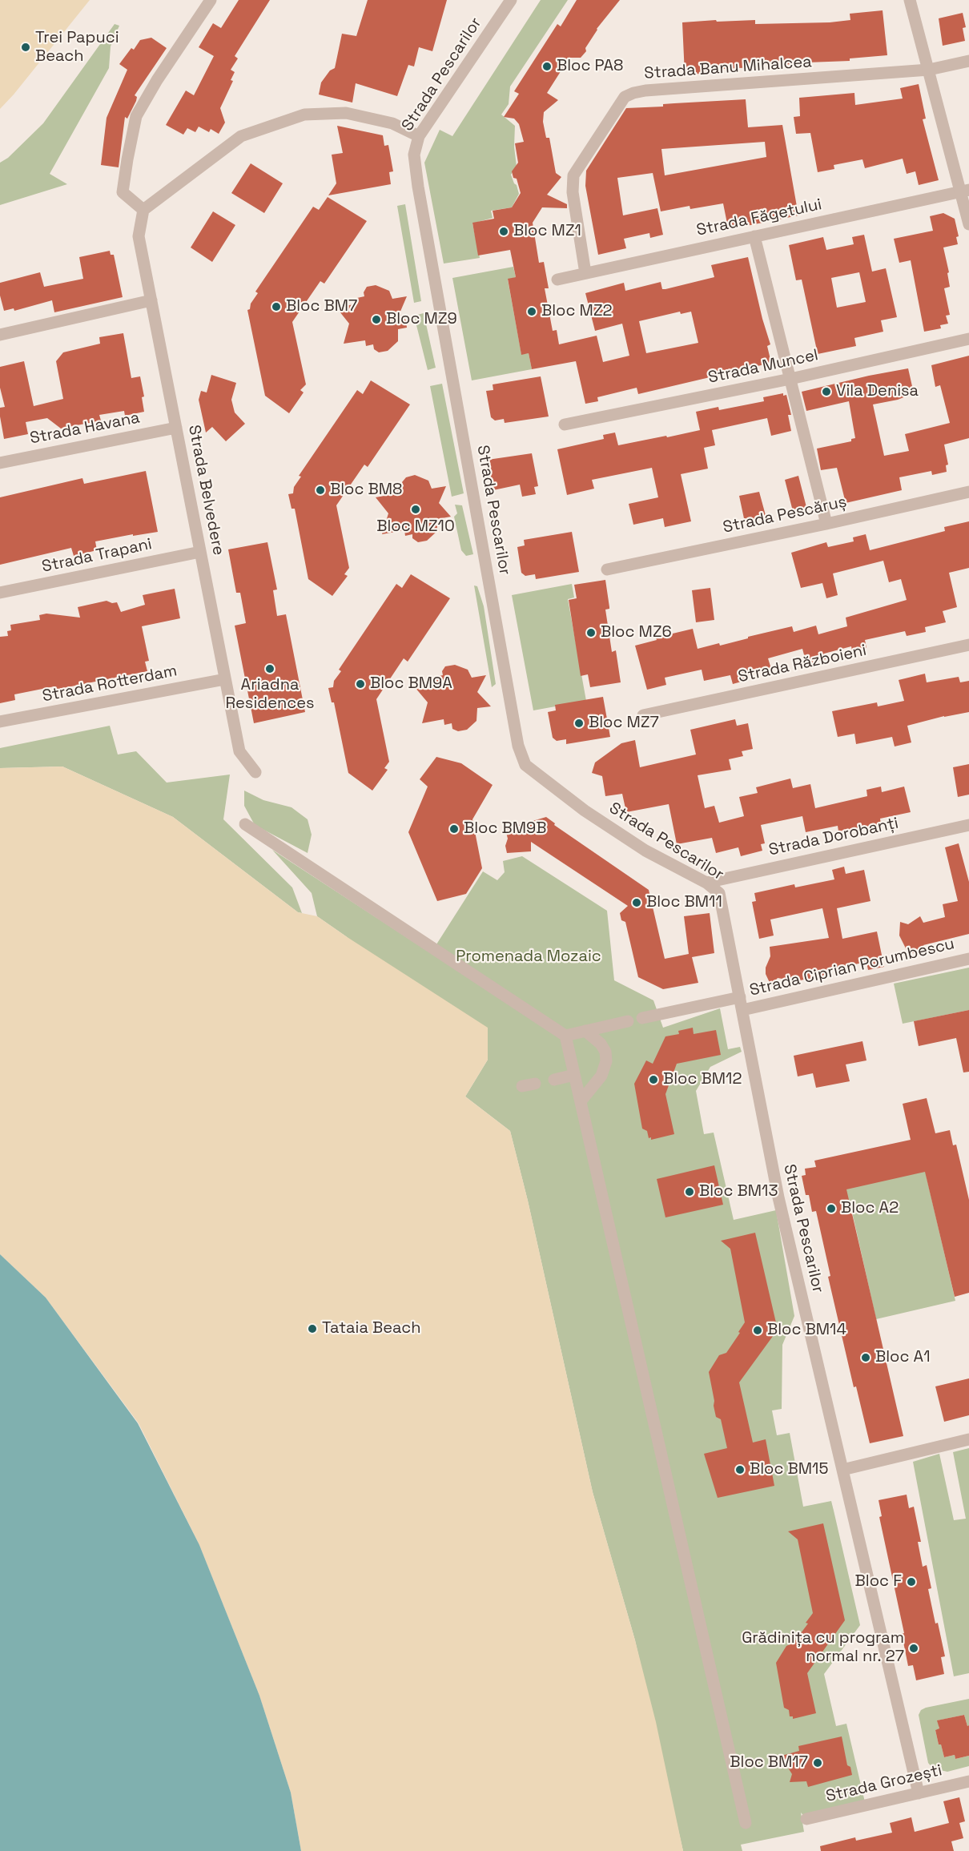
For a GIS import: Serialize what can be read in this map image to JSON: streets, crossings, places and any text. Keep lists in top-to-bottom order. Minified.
{"streets":{"street":["Strada Banu Mihalcea","Strada Pescarilor","Strada Făgetului","Strada Muncel","Strada Havana","Strada Belvedere","Strada Pescăruș","Strada Trapani","Strada Războieni","Strada Rotterdam","Strada Dorobanți","Strada Ciprian Porumbescu","Strada Grozești"]},"crossings":[["Strada Banu Mihalcea","Strada Făgetului"],["Strada Pescarilor","Strada Dorobanți"],["Strada Pescarilor","Strada Ciprian Porumbescu"],["Strada Pescarilor","Strada Grozești"],["Strada Havana","Strada Belvedere"],["Strada Belvedere","Strada Trapani"],["Strada Belvedere","Strada Rotterdam"]],"parks":["Promenada Mozaic"],"places":["Trei Papuci Beach","Bloc PA8","Bloc MZ1","Bloc BM7","Bloc MZ2","Bloc MZ9","Vila Denisa","Bloc BM8","Bloc MZ10","Bloc MZ6","Ariadna Residences","Bloc BM9A","Bloc MZ7","Bloc BM9B","Bloc BM11","Bloc BM12","Bloc BM13","Bloc A2","Tataia Beach","Bloc BM14","Bloc A1","Bloc BM15","Bloc F","Grădinița cu program normal nr. 27","Bloc BM17"]}
